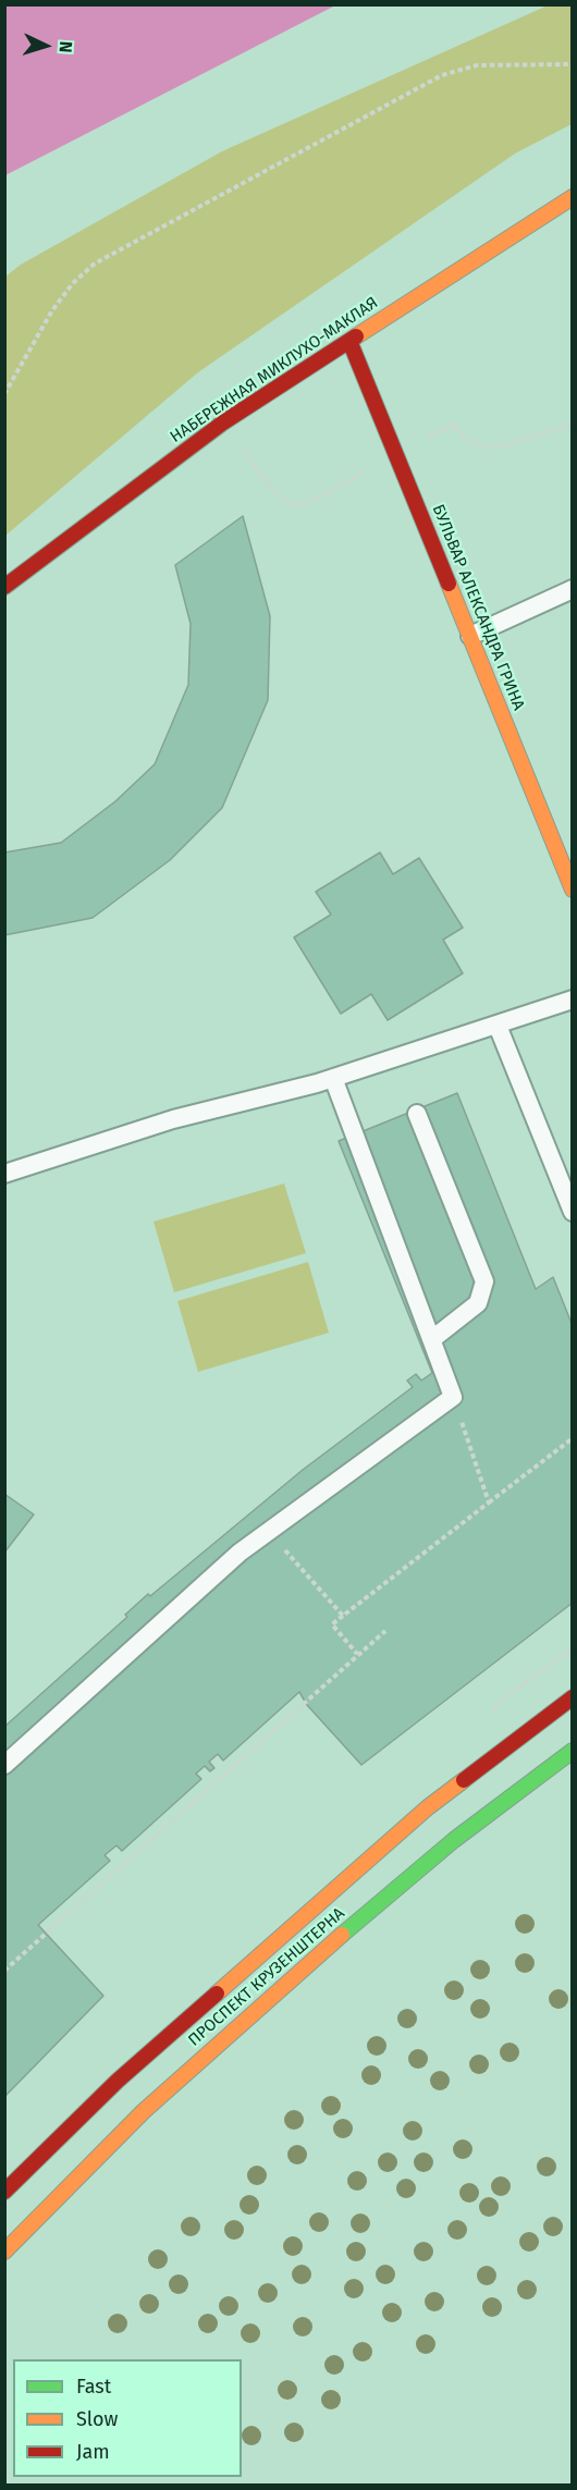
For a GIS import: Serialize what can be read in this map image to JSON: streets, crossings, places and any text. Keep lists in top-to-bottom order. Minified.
{"streets":{"main road":["НАБЕРЕЖНАЯ МИКЛУХО-МАКЛАЯ","БУЛЬВАР АЛЕКСАНДРА ГРИНА","ПРОСПЕКТ КРУЗЕНШТЕРНА"]},"crossings":[["НАБЕРЕЖНАЯ МИКЛУХО-МАКЛАЯ","БУЛЬВАР АЛЕКСАНДРА ГРИНА"]],"legend":["Fast","Slow","Jam"],"north":"right"}
